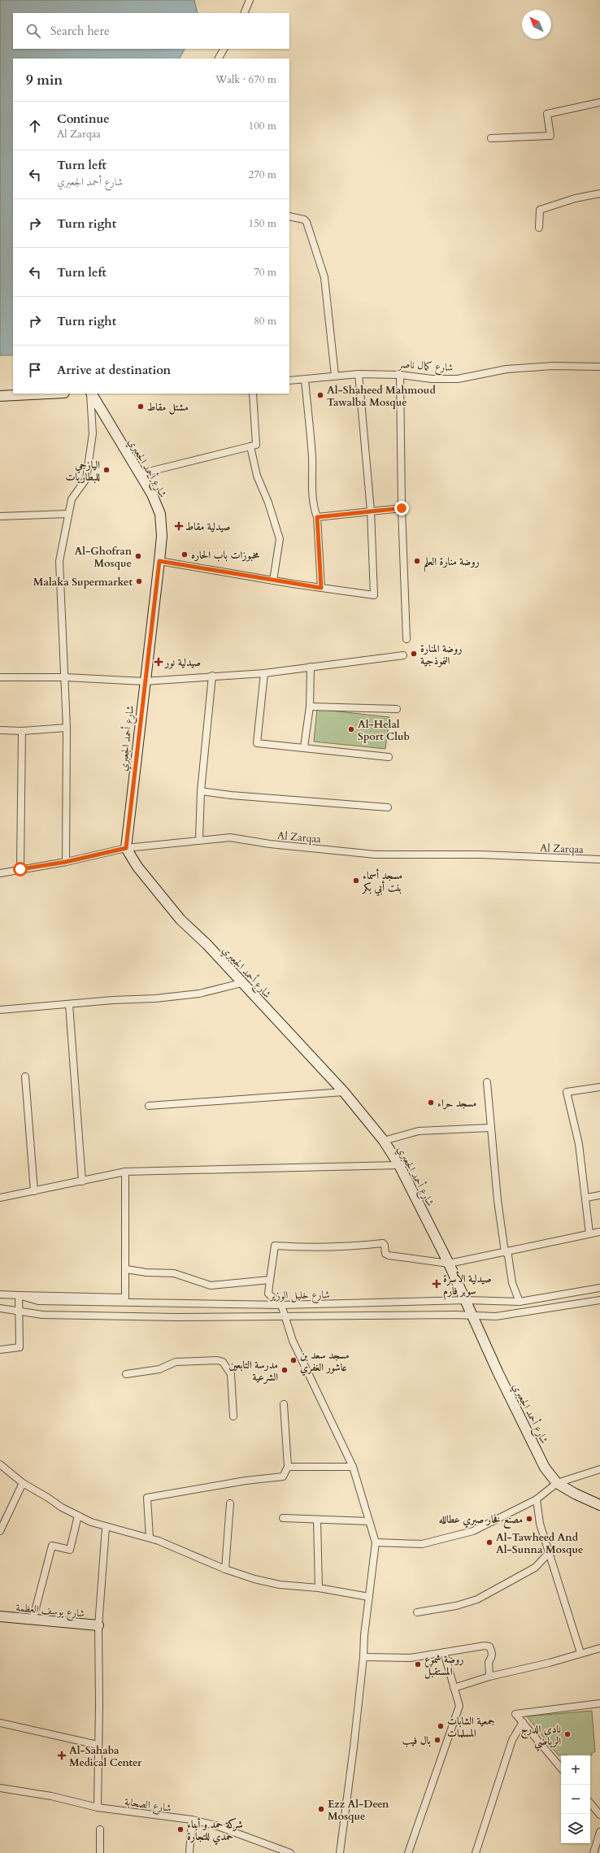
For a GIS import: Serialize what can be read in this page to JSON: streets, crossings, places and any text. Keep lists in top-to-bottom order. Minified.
{"streets":{"street":["شارع كمال ناصر","شارع أحمد الجعبري","Al Zarqaa","شارع خليل الوزير","شارع يوسف العظمة","شارع الصحابة"]},"crossings":[["شارع أحمد الجعبري","Al Zarqaa"],["شارع أحمد الجعبري","شارع خليل الوزير"]],"places":{"other":["Al-Shaheed Mahmoud Tawalba Mosque","مشتل مقاط","اليازجي للبطاريات","مخبوزات باب الحاره","Al-Ghofran Mosque","روضة منارة العلم","Malaka Supermarket","روضة المنارة النموذجية","Al-Helal Sport Club","مسجد أسماء بنت أبي بكر","مسجد حراء","مسجد سعد بن عاشور الغفري","مدرسة التابعين الشرعية","مصنع فخار صبري عطالله","Al-Tawheed And Al-Sunna Mosque","روضة شموع المستقبل","جمعية الشابات المسلمات","نادي الدرج الرياضي","بال فيب","Ezz Al-Deen Mosque","شركة حمد و أبناء حمدي للتجارة"],"health":["صيدلية مقاط","صيدلية نور","صيدلية الأسرة سوبر فارم","Al-Sahaba Medical Center"]},"north":"top left","page":{"search":"Search here","heading":["9 min","Walk · 670 m"],"list":[["Continue","Al Zarqaa","100 m"],["Turn left","شارع أحمد الجعبري","270 m"],["Turn right","150 m"],["Turn left","70 m"],["Turn right","80 m"],"Arrive at destination"],"map_buttons":["+","−"]}}
